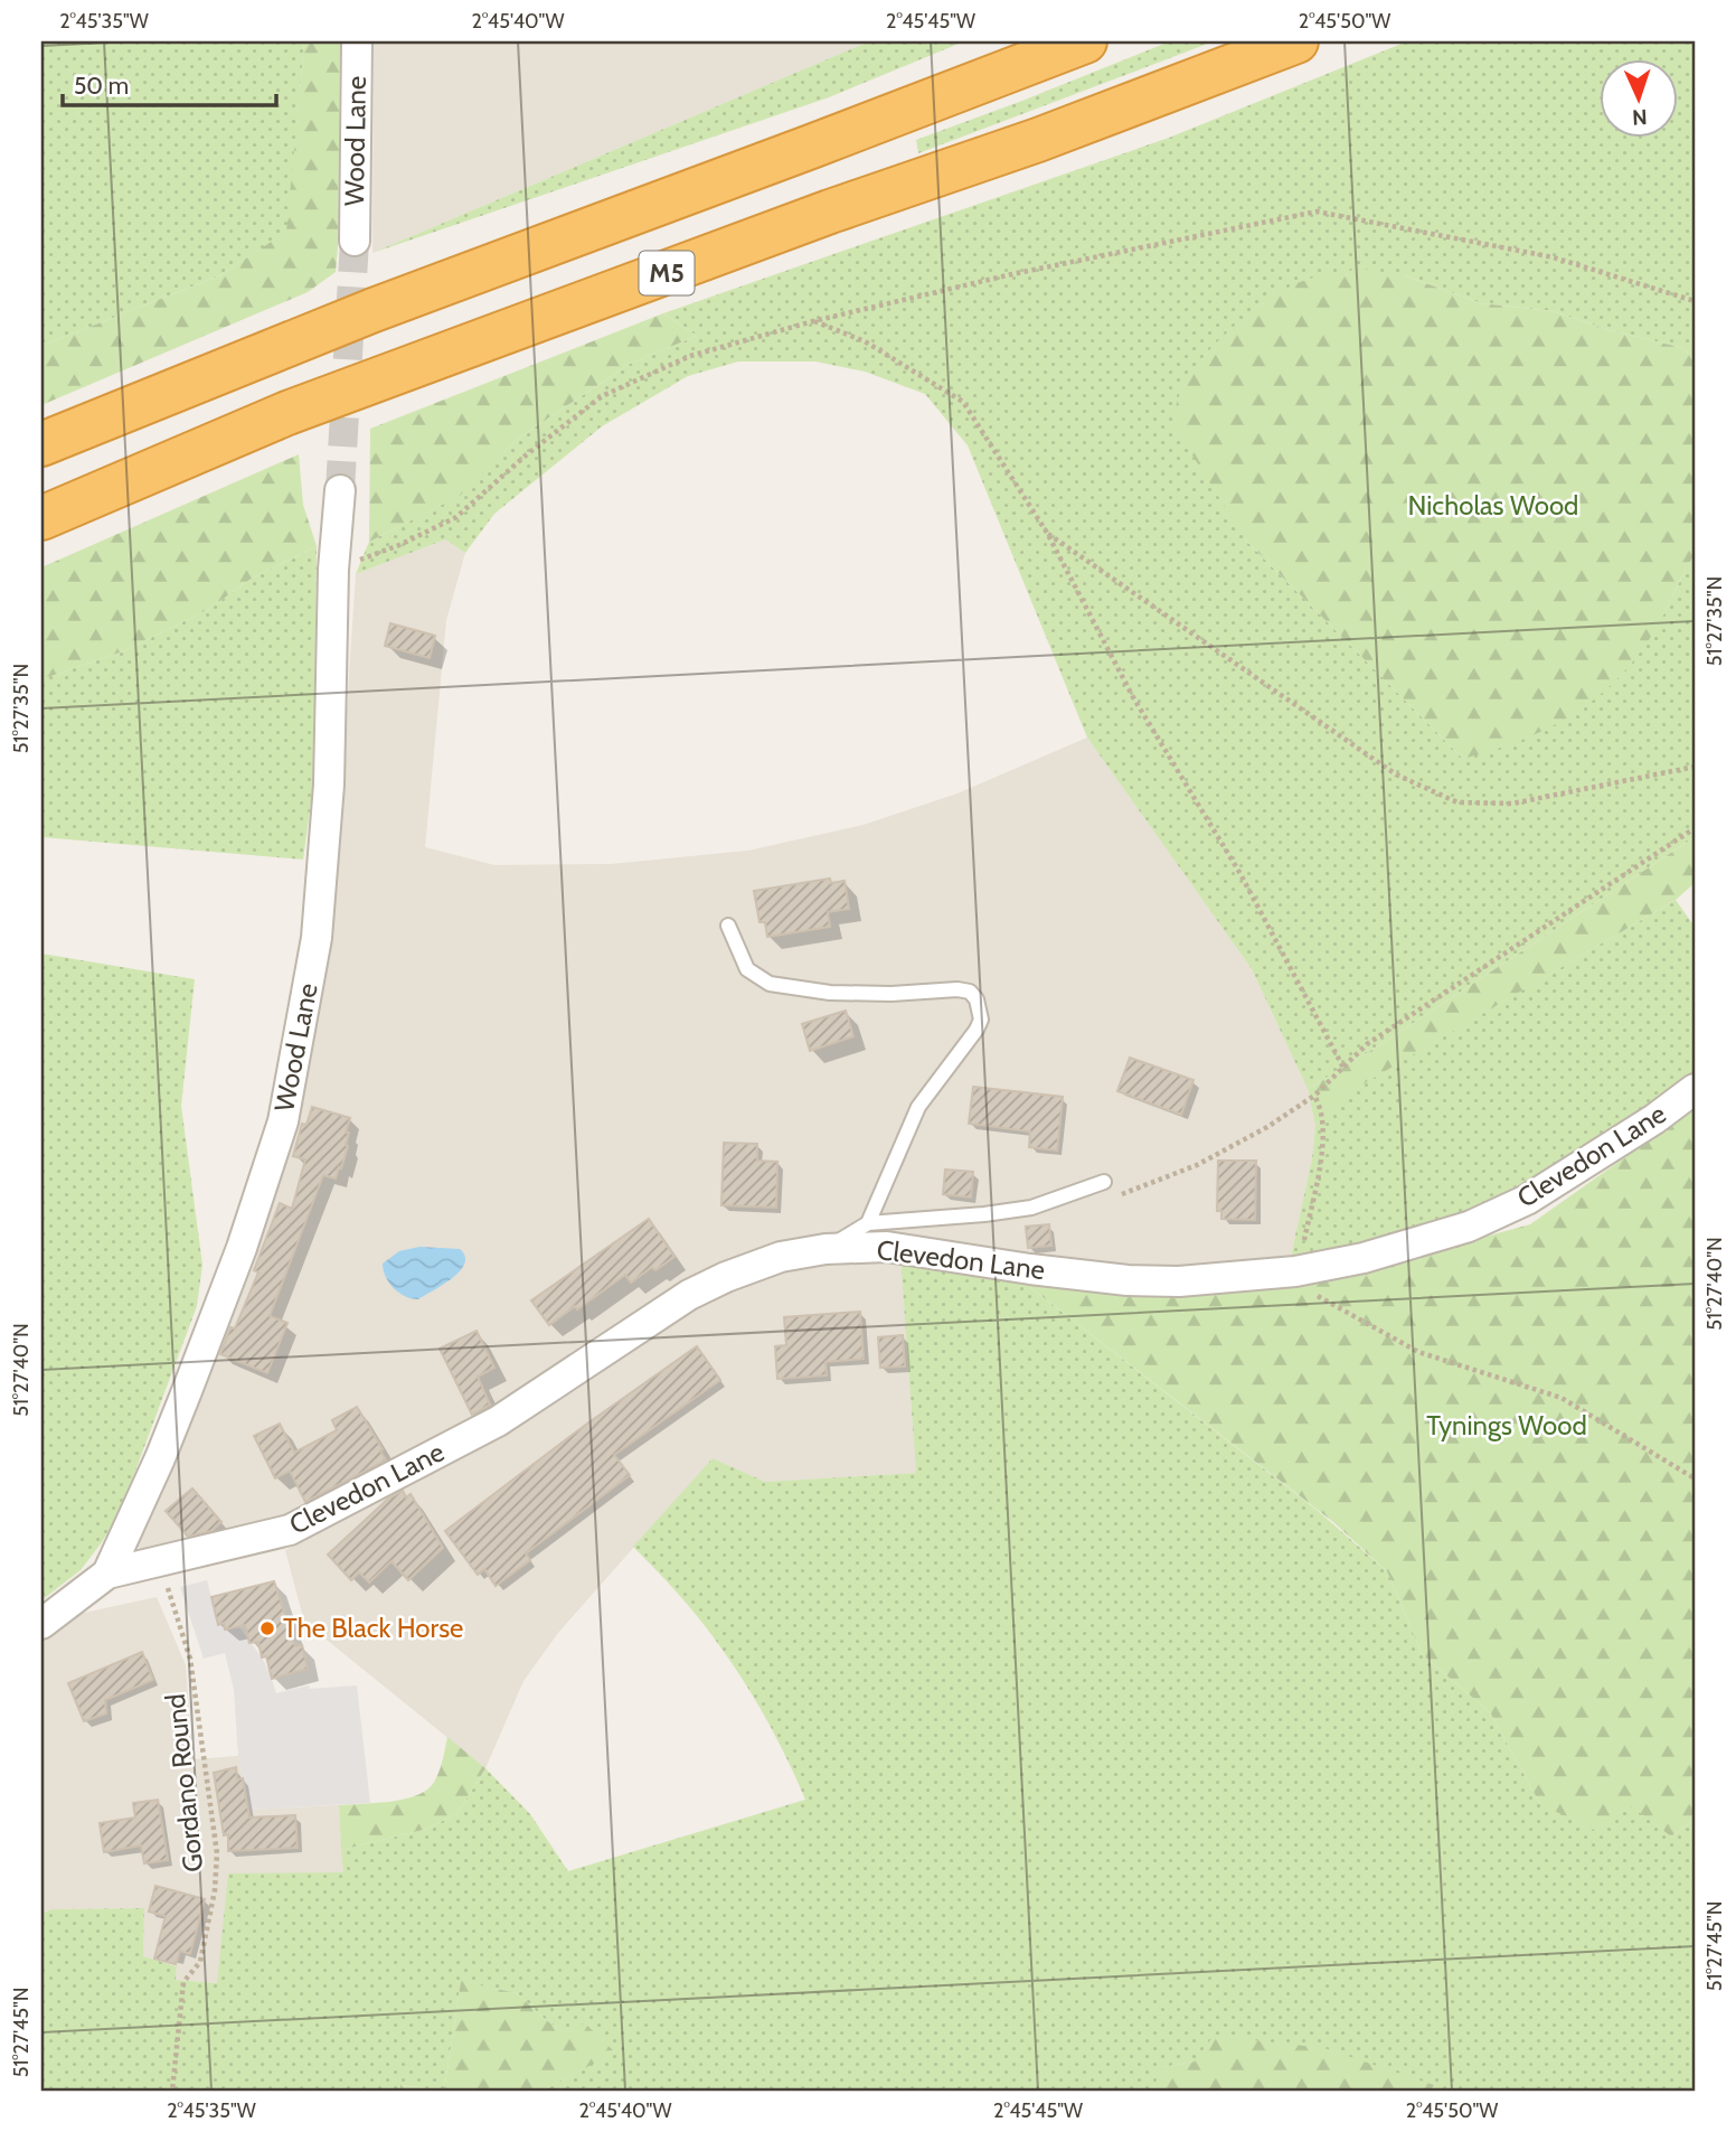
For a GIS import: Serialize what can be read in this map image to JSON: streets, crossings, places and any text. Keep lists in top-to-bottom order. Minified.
{"streets":{"highway":["M5"],"street":["Wood Lane","Clevedon Lane"],"path":["Gordano Round"]},"crossings":[["Wood Lane","Clevedon Lane"],["Clevedon Lane","Gordano Round"]],"parks":["Nicholas Wood","Tynings Wood"],"places":["The Black Horse"],"scale_bar":"50 m","north":"bottom","coordinates":["2°45'35\"W","2°45'40\"W","2°45'45\"W","2°45'50\"W","51°27'35\"N","51°27'40\"N","51°27'45\"N"]}
